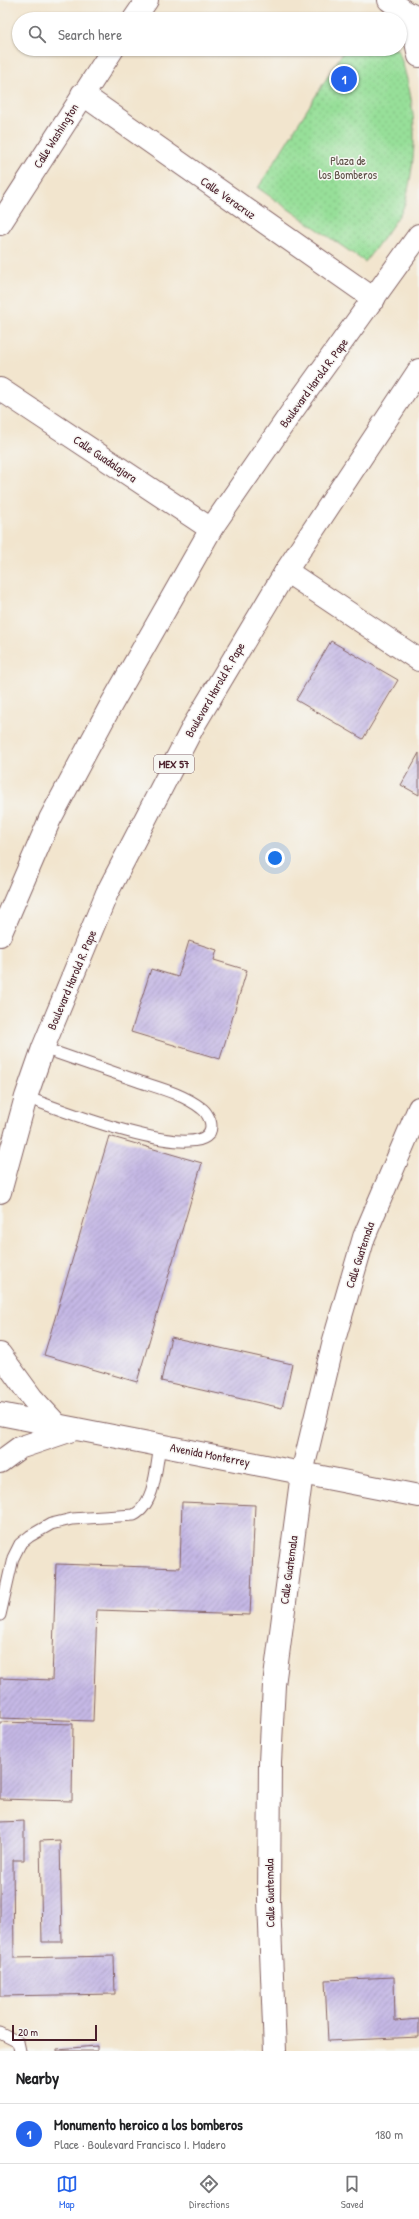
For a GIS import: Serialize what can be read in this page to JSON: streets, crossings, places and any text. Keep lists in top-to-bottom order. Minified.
{"streets":{"main road":["Calle Washington","Calle Veracruz","Boulevard Harold R. Pape","Calle Guadalajara","MEX 57","Calle Guatemala","Avenida Monterrey"]},"crossings":[["Calle Washington","Calle Veracruz"],["Calle Veracruz","Boulevard Harold R. Pape"],["Boulevard Harold R. Pape","Calle Guadalajara"],["Calle Guatemala","Avenida Monterrey"]],"parks":["Plaza de los Bomberos"],"scale_bar":"20 m","page":{"search":"Search here","pins":"1","scale":"20 m","heading":"Nearby","list":[{"mark":"1","name":"Monumento heroico a los bomberos","note":"Place · Boulevard Francisco I. Madero","value":"180 m"}],"nav":["Map","Directions","Saved"]}}
